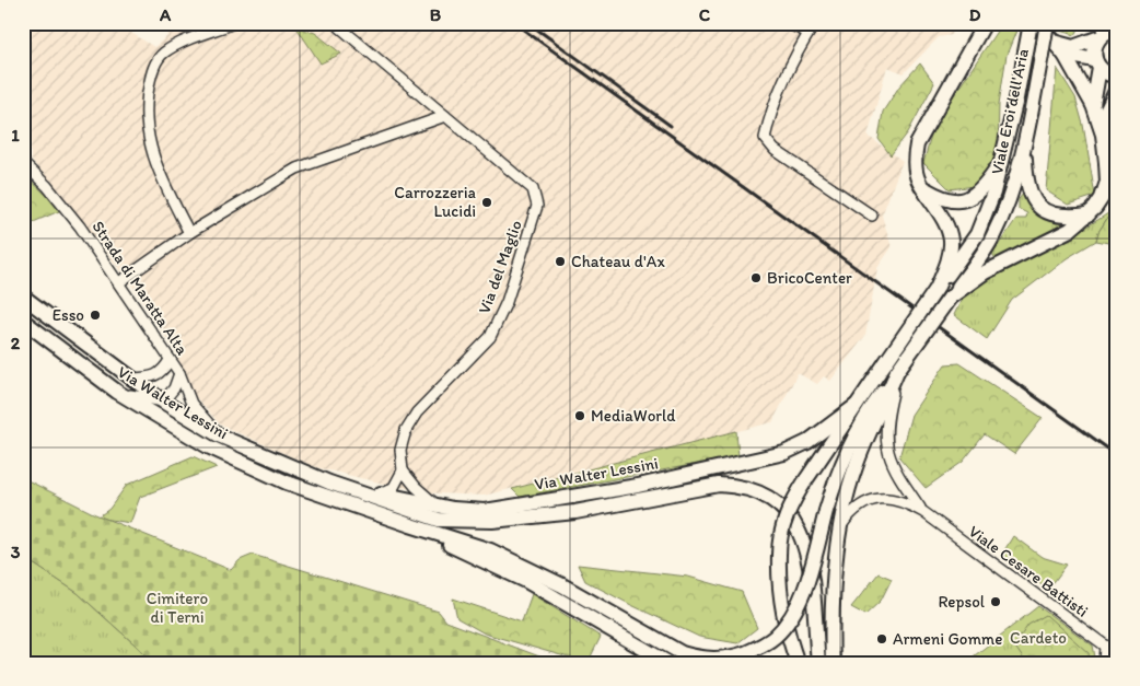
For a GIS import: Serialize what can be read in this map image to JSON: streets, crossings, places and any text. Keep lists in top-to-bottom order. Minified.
{"streets":{"main road":["Viale Eroi dell'Aria","Via Walter Lessini"],"street":["Via del Maglio","Strada di Maratta Alta","Viale Cesare Battisti"]},"crossings":[["Viale Eroi dell'Aria","Via Walter Lessini"],["Viale Eroi dell'Aria","Viale Cesare Battisti"],["Strada di Maratta Alta","Via Walter Lessini"],["Via Walter Lessini","Viale Cesare Battisti"]],"parks":["Cimitero di Terni","Cardeto"],"places":["Carrozzeria Lucidi","Chateau d'Ax","BricoCenter","Esso","MediaWorld","Repsol","Armeni Gomme"],"grid":{"columns":["A","B","C","D"],"rows":["1","2","3"]}}
